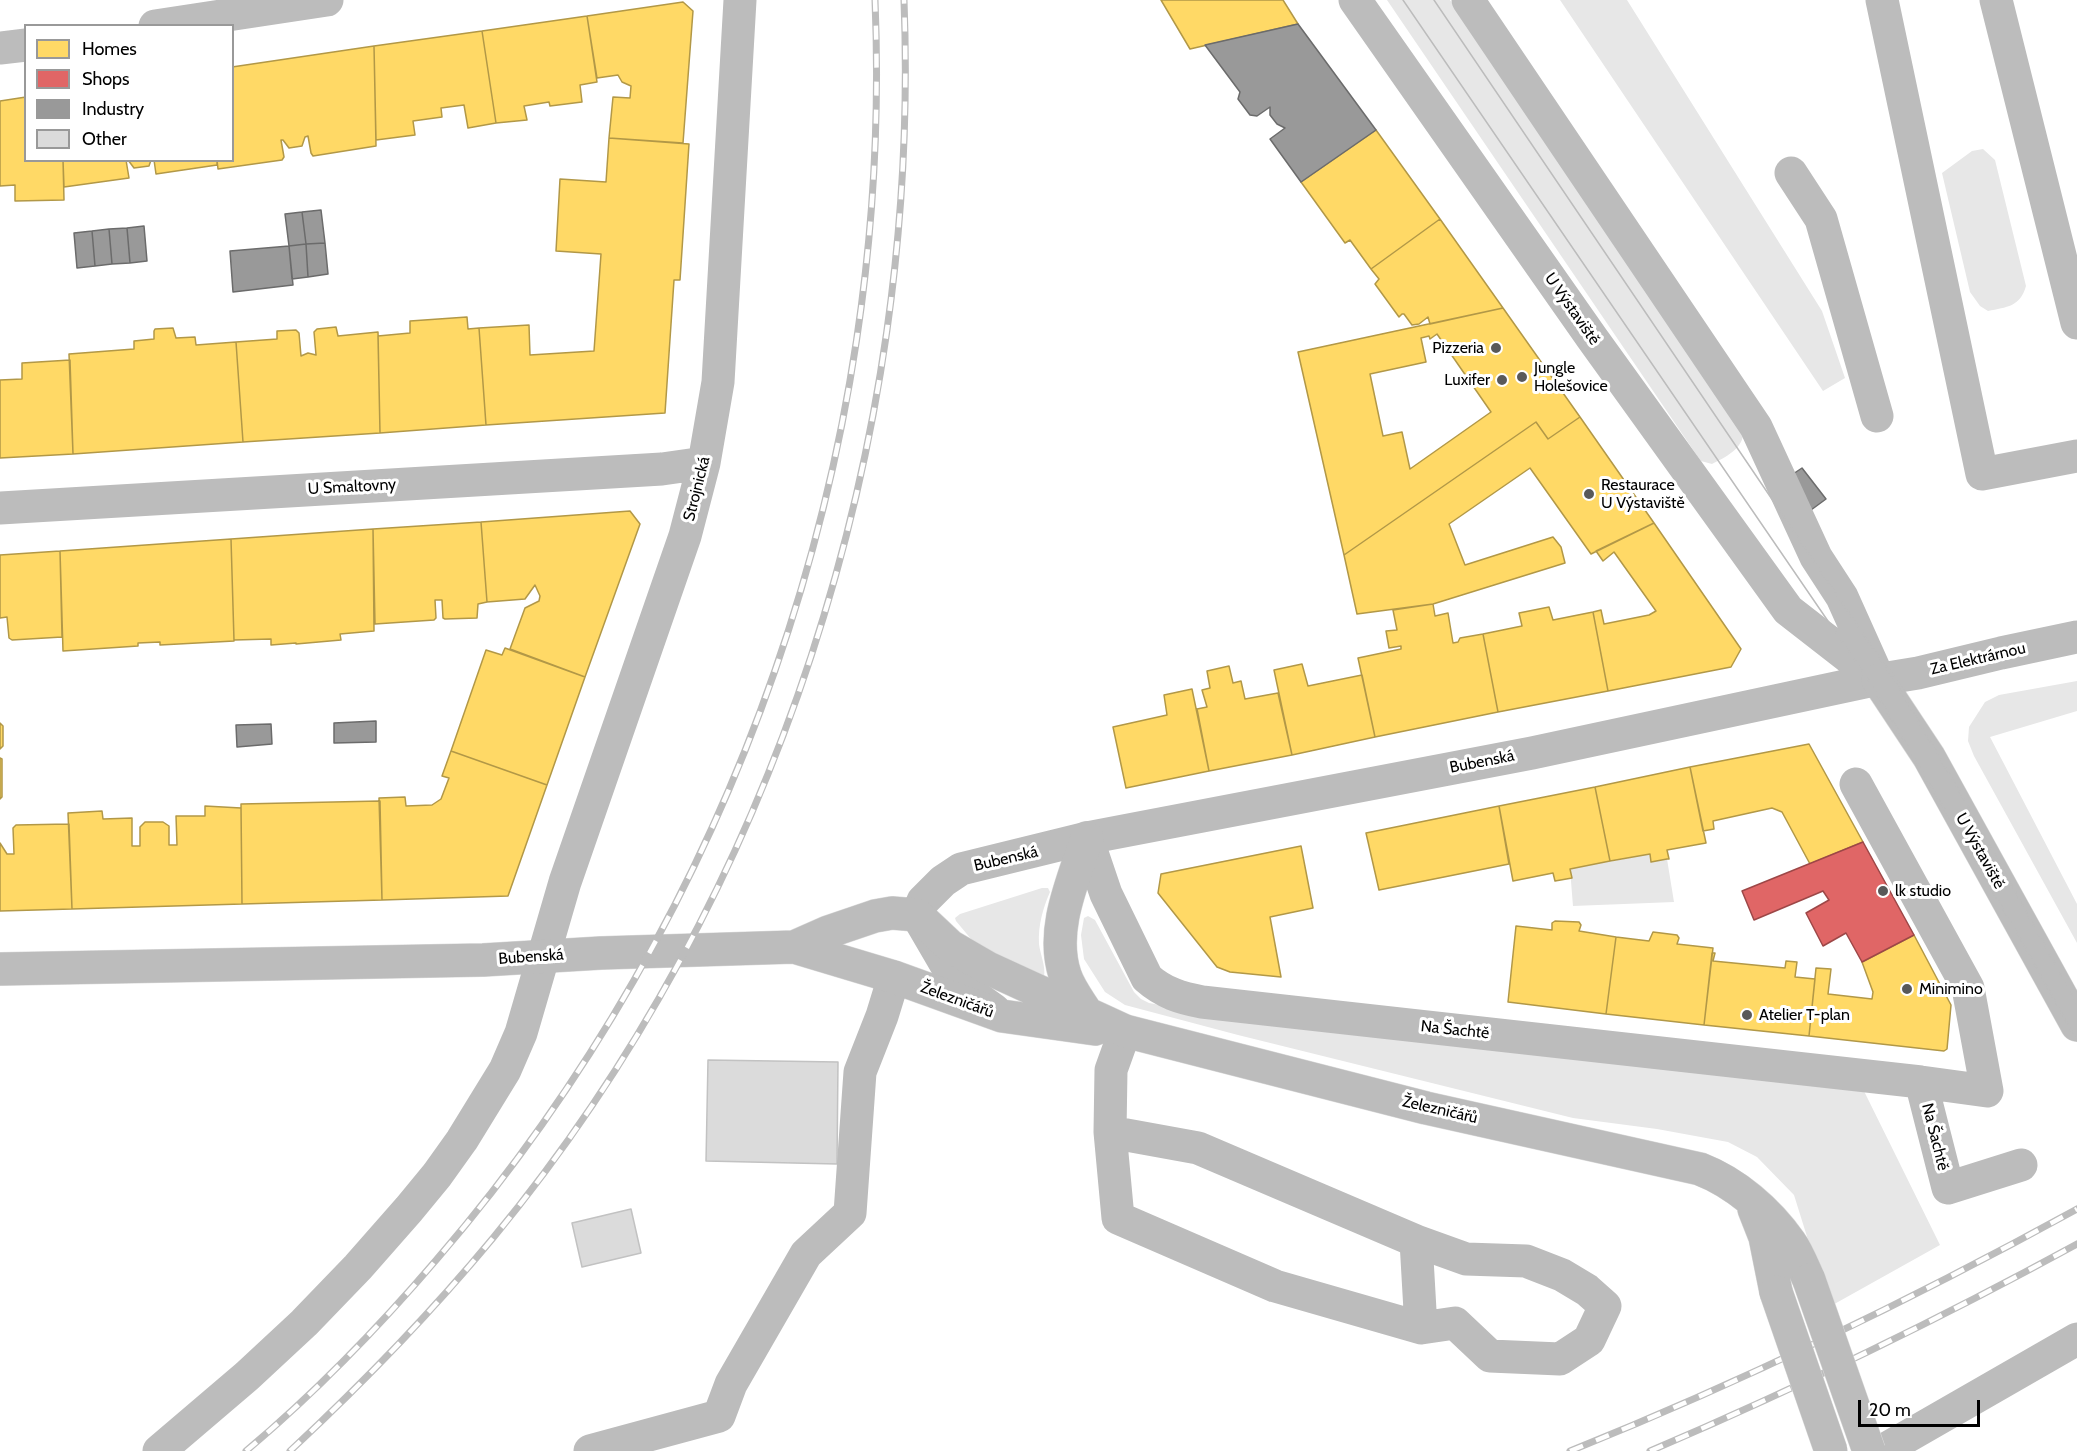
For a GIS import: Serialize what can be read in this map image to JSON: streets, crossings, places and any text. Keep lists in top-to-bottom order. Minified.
{"streets":{"street":["U Výstaviště","U Smaltovny","Strojnická","Za Elektrárnou","Bubenská","Železničářů","Na Šachtě"]},"crossings":[["U Výstaviště","Za Elektrárnou"],["U Výstaviště","Bubenská"],["U Smaltovny","Strojnická"],["Strojnická","Bubenská"],["Za Elektrárnou","Bubenská"],["Bubenská","Železničářů"],["Bubenská","Na Šachtě"]],"places":["Pizzeria","Jungle Holešovice","Luxifer","Restaurace U Výstaviště","lk studio","Minimino","Atelier T-plan"],"legend":["Homes","Shops","Industry","Other"],"scale_bar":"20 m"}
